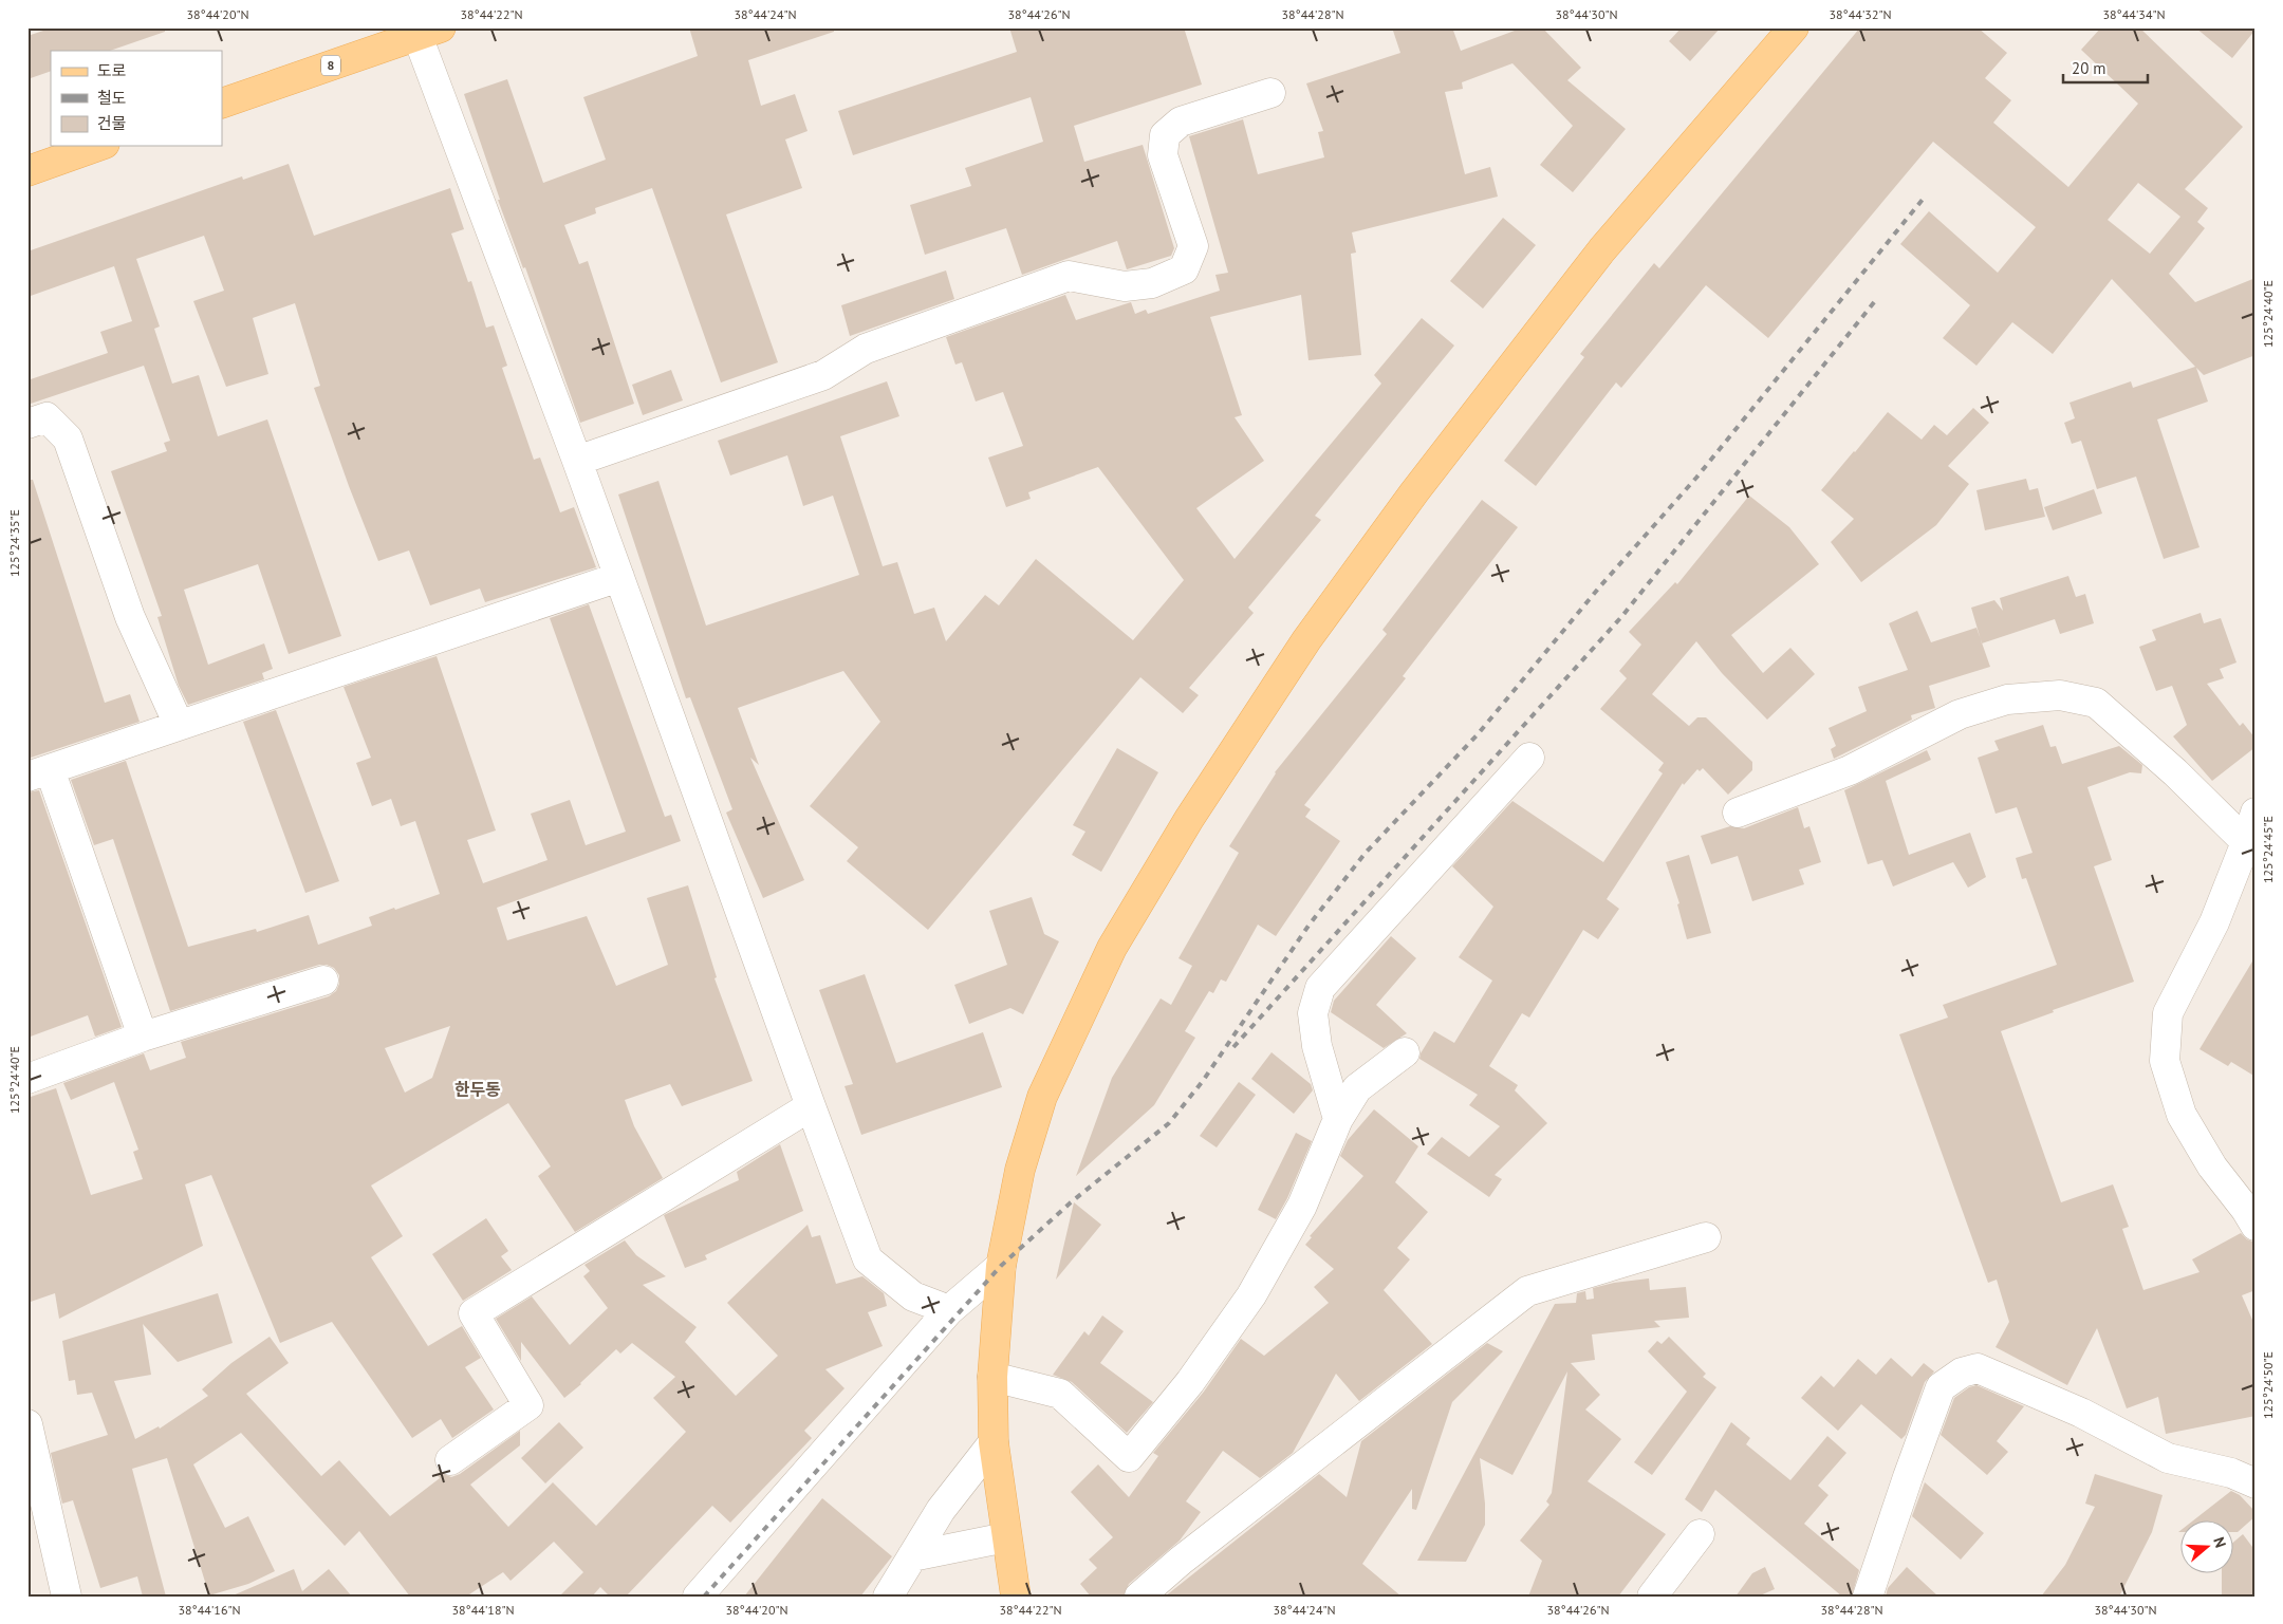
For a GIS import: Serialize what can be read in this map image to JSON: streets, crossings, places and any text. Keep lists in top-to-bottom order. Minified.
{"streets":{"main road":["8"]},"districts":["한두동"],"legend":["도로","철도","건물"],"scale_bar":"20 m","north":"right","coordinates":["38°44'20\"N","38°44'22\"N","38°44'24\"N","38°44'26\"N","38°44'28\"N","38°44'30\"N","38°44'32\"N","38°44'34\"N","125°24'40\"E","125°24'35\"E","125°24'45\"E","125°24'50\"E","38°44'16\"N","38°44'18\"N"]}
